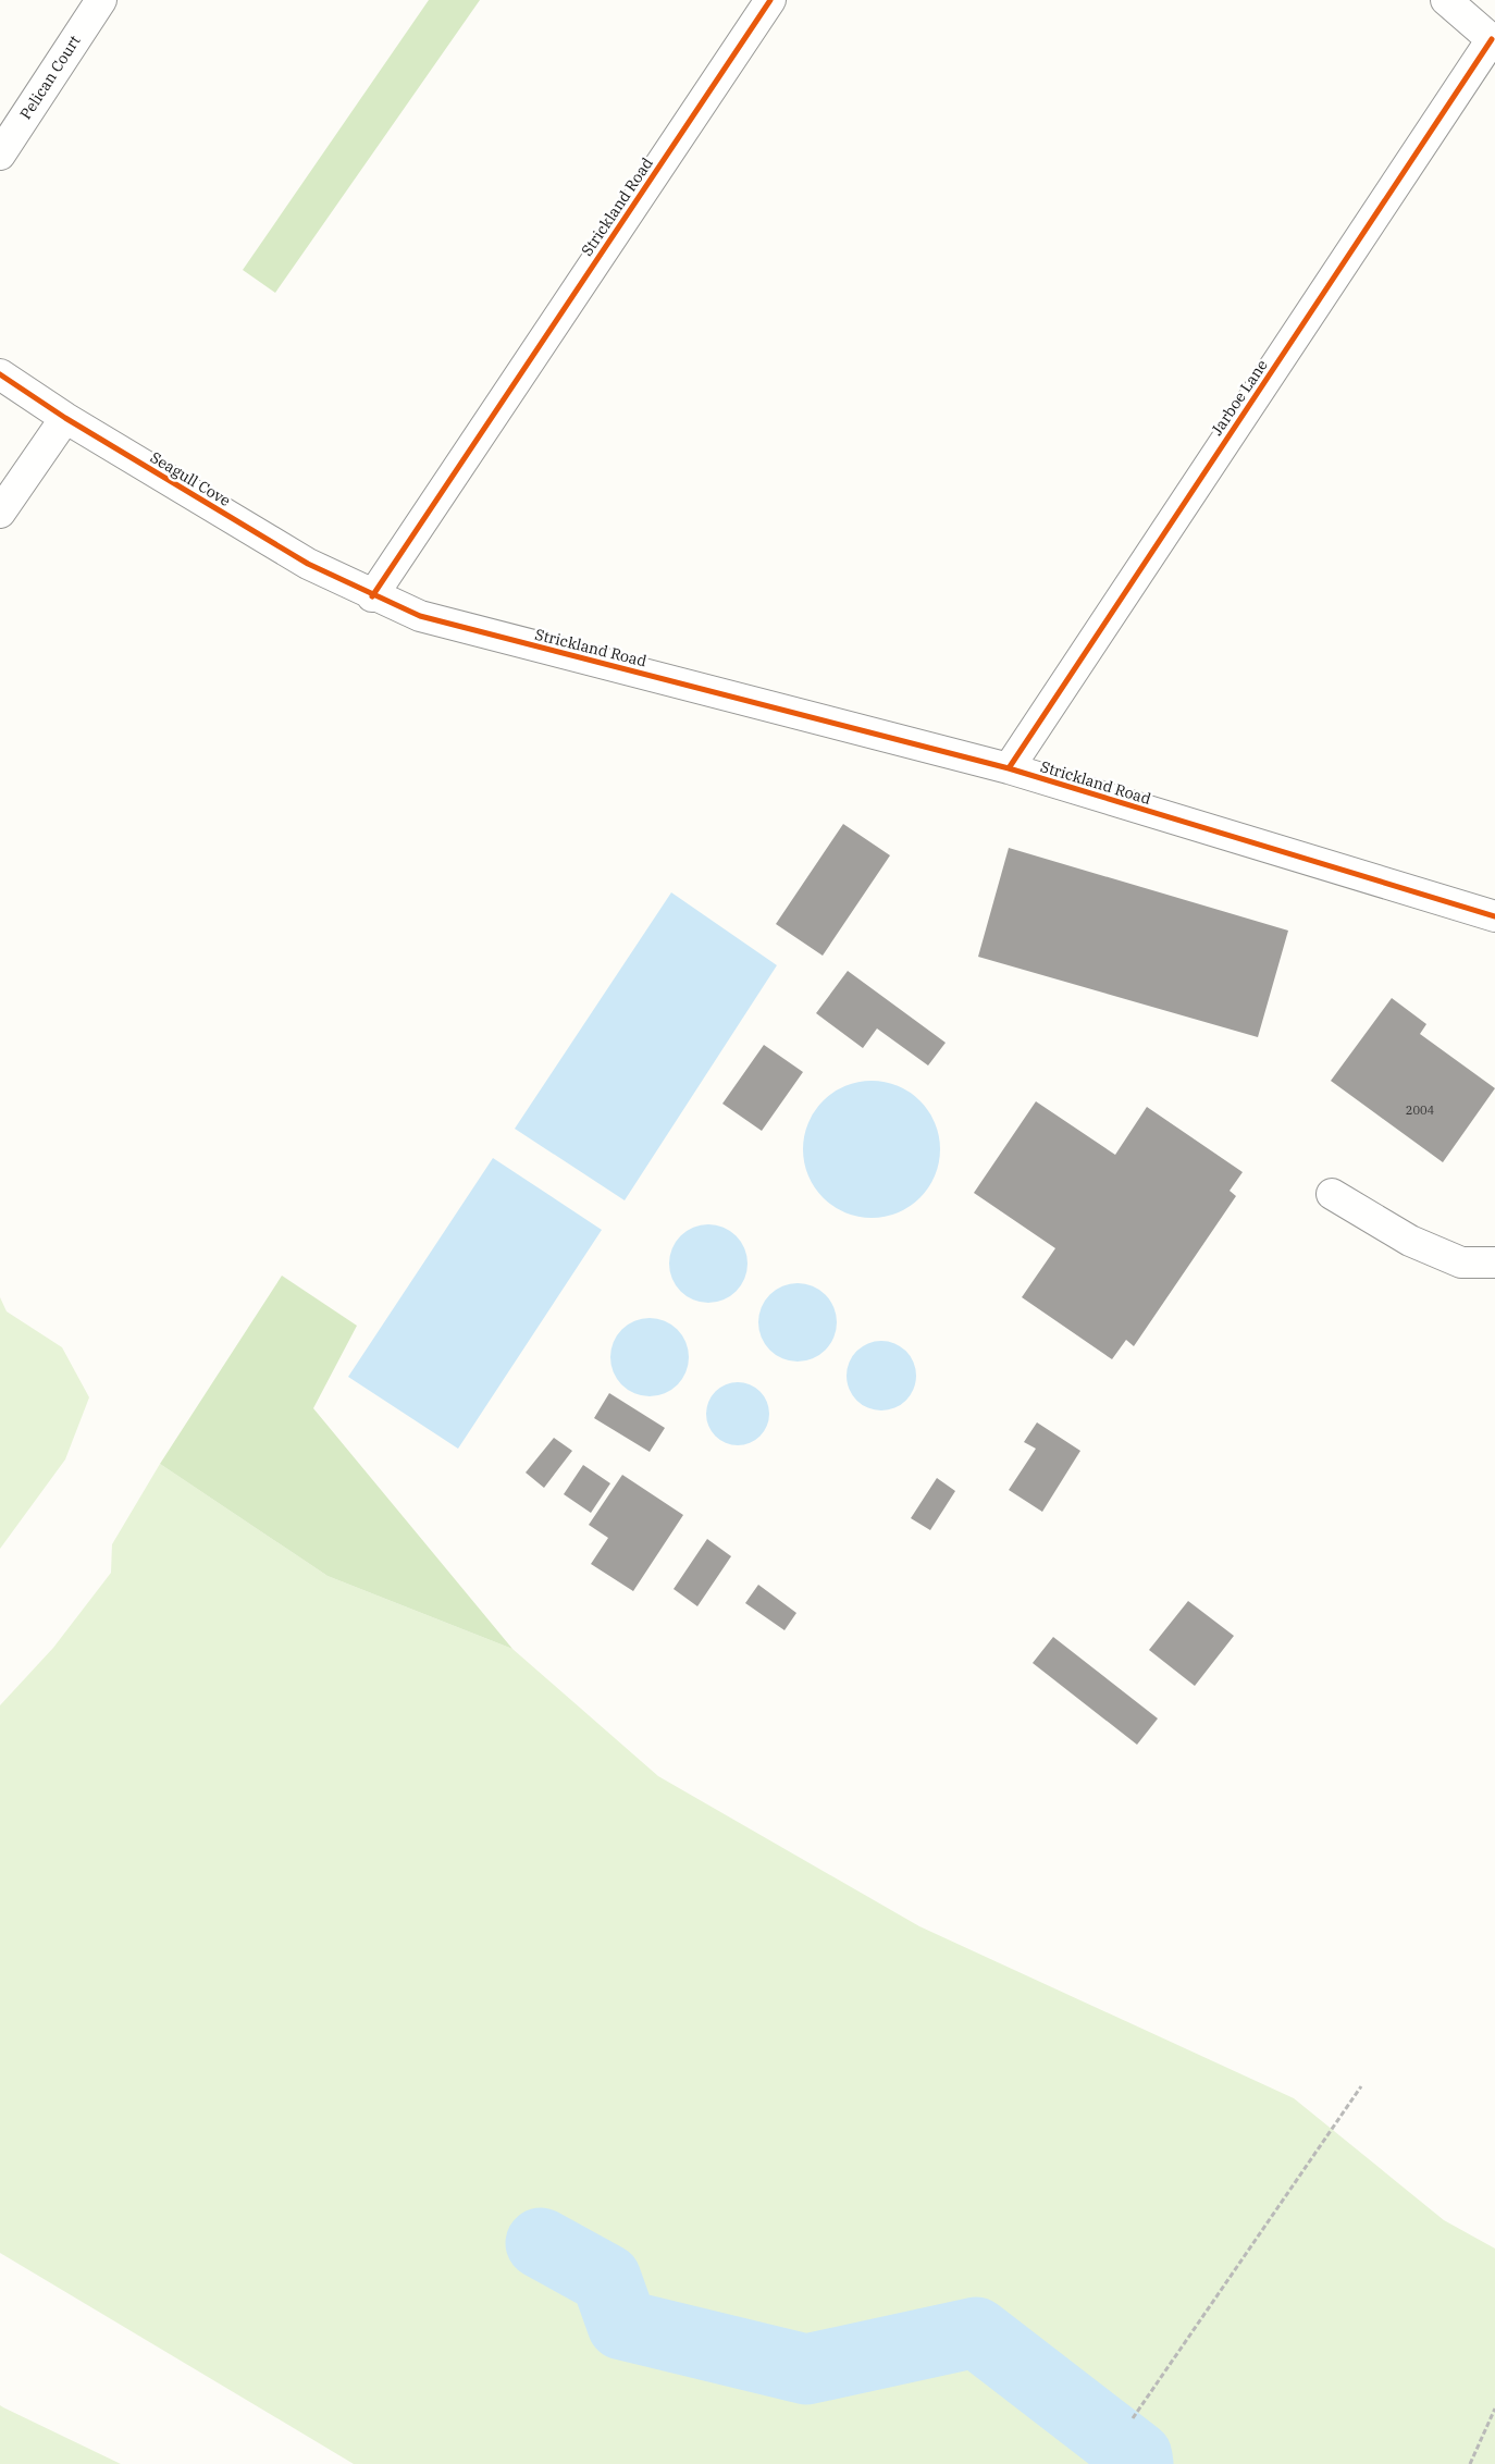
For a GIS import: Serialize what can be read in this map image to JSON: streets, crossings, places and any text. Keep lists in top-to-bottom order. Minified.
{"streets":{"street":["Pelican Court","Strickland Road","Jarboe Lane","Seagull Cove"]},"crossings":[["Strickland Road","Jarboe Lane"],["Strickland Road","Seagull Cove"]],"house_numbers":["2004"]}
